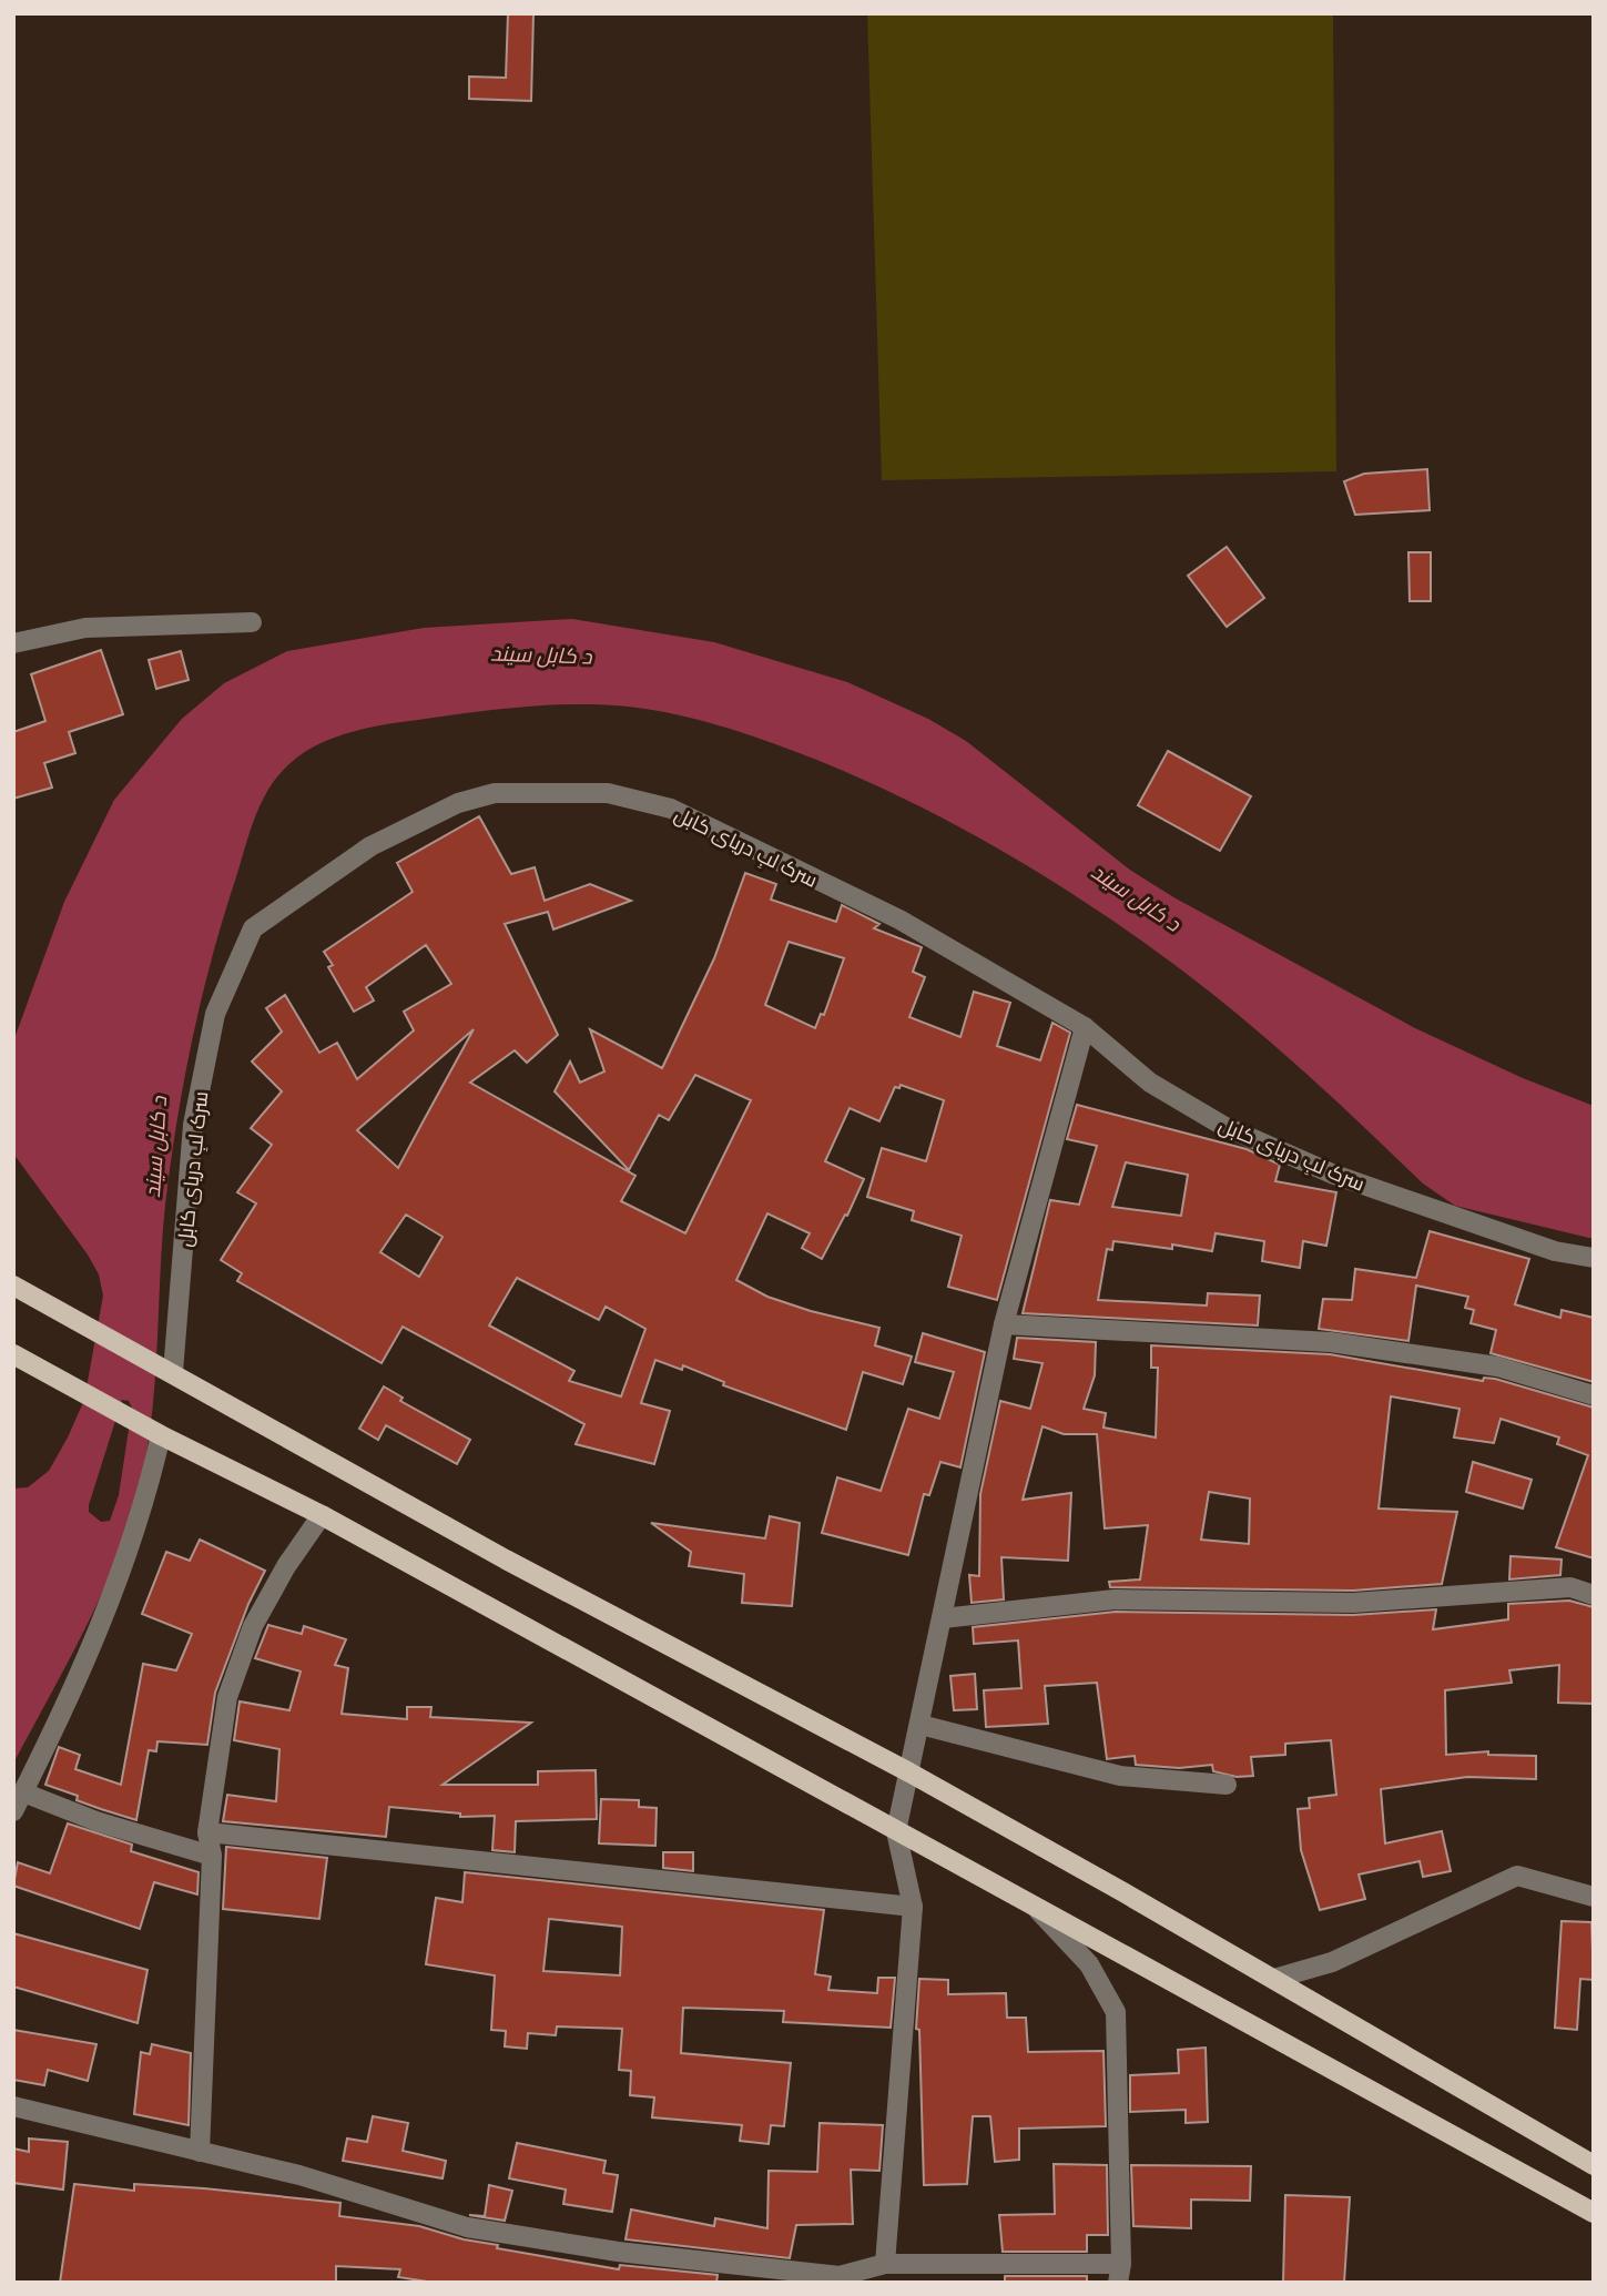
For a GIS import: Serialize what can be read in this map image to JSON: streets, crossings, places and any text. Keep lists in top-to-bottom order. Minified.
{"streets":{"street":["سرک لبِ دریای کابل"]},"water":["د کابل سيند"]}
